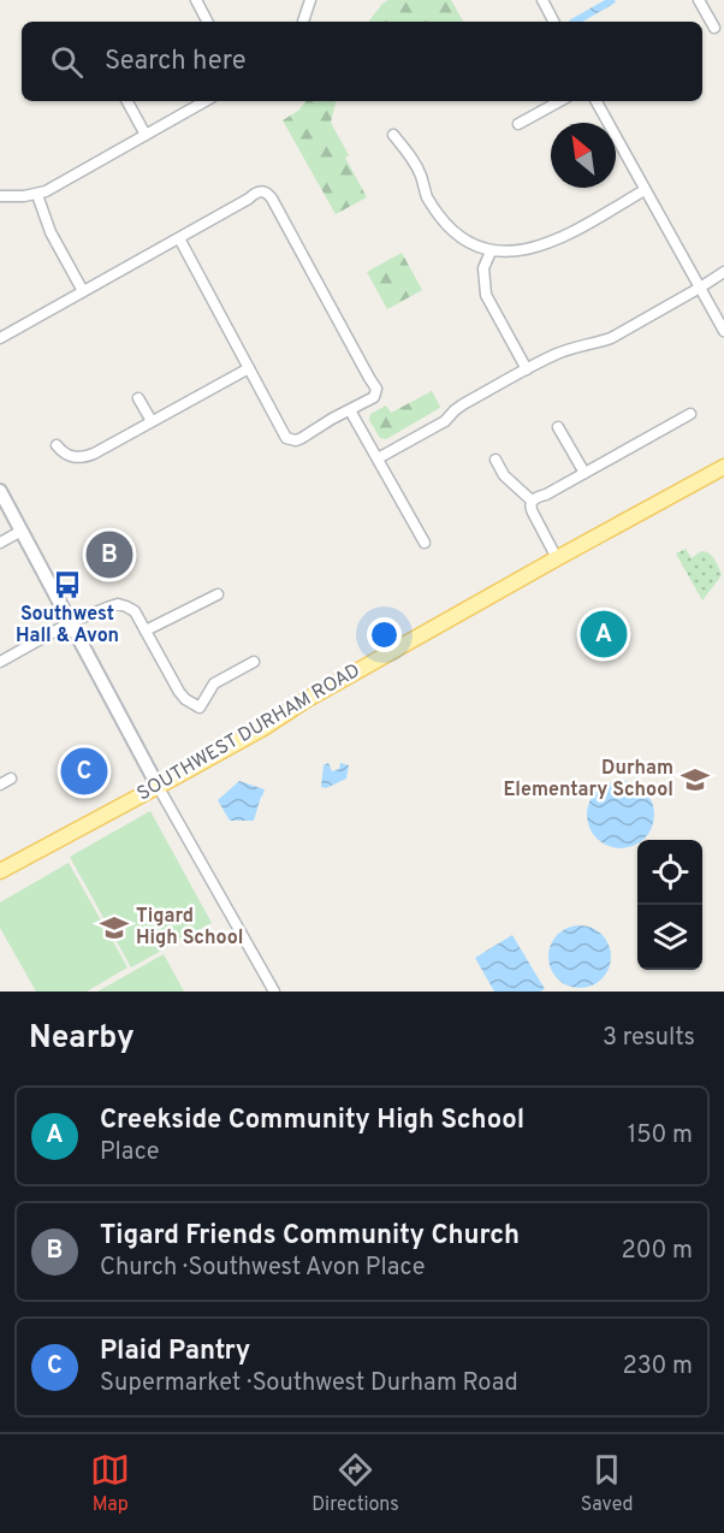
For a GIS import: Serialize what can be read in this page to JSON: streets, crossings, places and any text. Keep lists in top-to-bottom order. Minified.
{"streets":{"main road":["SOUTHWEST DURHAM ROAD"]},"places":{"bus stop":["Southwest Hall & Avon"],"school or university":["Durham Elementary School","Tigard High School"]},"north":"top left","page":{"search":"Search here","pins":["B","A","C"],"heading":["Nearby","3 results"],"list":[{"mark":"A","name":"Creekside Community High School","note":"Place","value":"150 m"},{"mark":"B","name":"Tigard Friends Community Church","note":"Church · Southwest Avon Place","value":"200 m"},{"mark":"C","name":"Plaid Pantry","note":"Supermarket · Southwest Durham Road","value":"230 m"}],"nav":["Map","Directions","Saved"]}}
